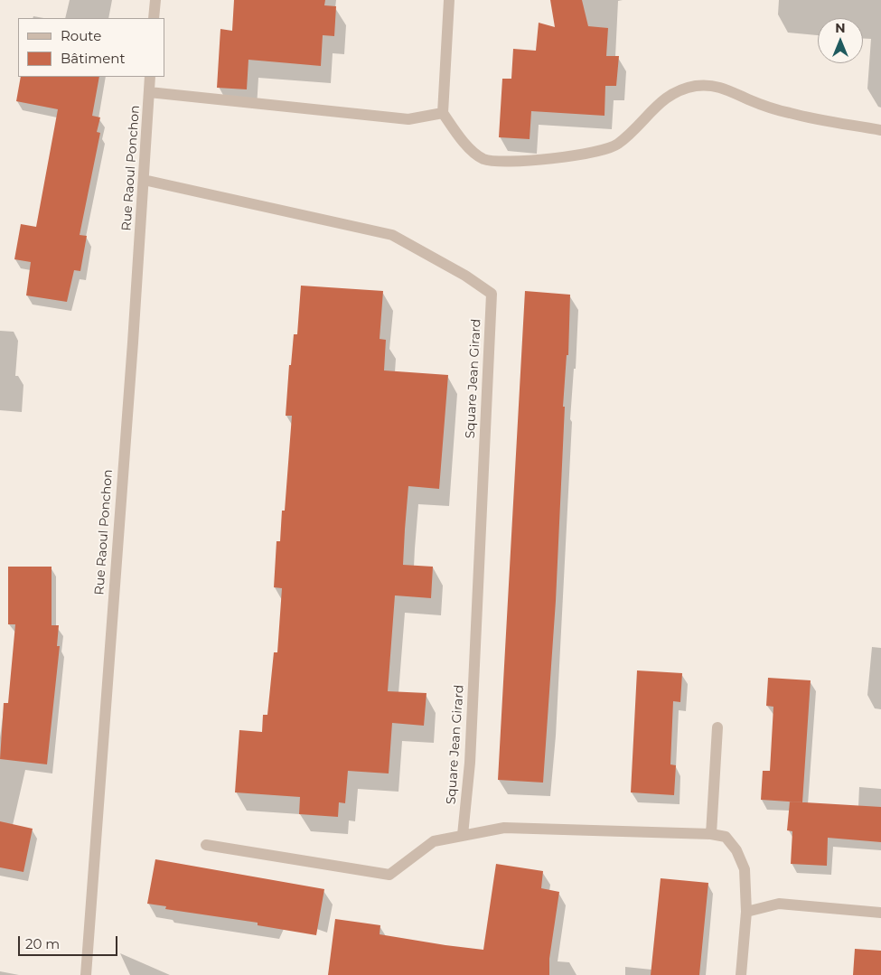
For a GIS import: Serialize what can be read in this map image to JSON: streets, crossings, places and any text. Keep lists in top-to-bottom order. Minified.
{"streets":{"street":["Rue Raoul Ponchon","Square Jean Girard"]},"crossings":[["Rue Raoul Ponchon","Square Jean Girard"]],"legend":["Route","Bâtiment"],"scale_bar":"20 m","north":"top"}
